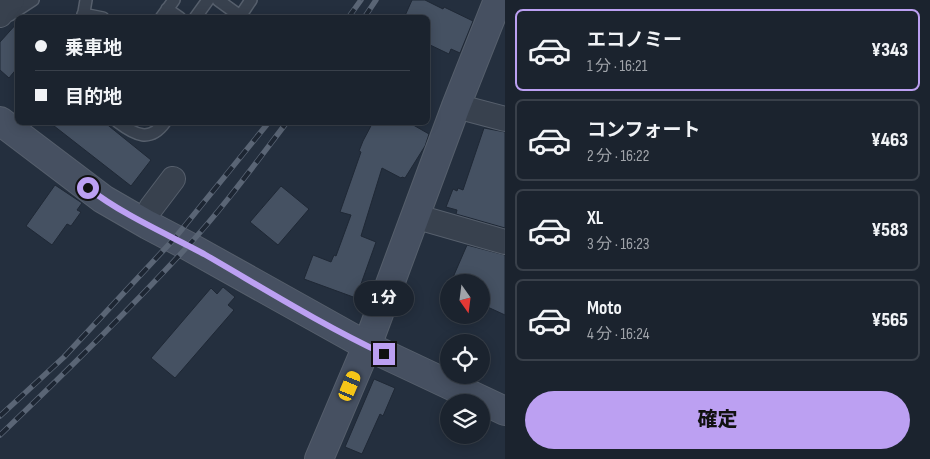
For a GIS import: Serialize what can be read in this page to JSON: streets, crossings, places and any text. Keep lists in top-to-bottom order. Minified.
{"north":"bottom","page":{"list":[{"name":"エコノミー","note":"1 分 · 16:21","value":"¥343"},{"name":"コンフォート","note":"2 分 · 16:22","value":"¥463"},{"name":"XL","note":"3 分 · 16:23","value":"¥583"},{"name":"Moto","note":"4 分 · 16:24","value":"¥565"}],"banner":["乗車地","目的地"],"bubble":"1 分","buttons":"確定"}}
